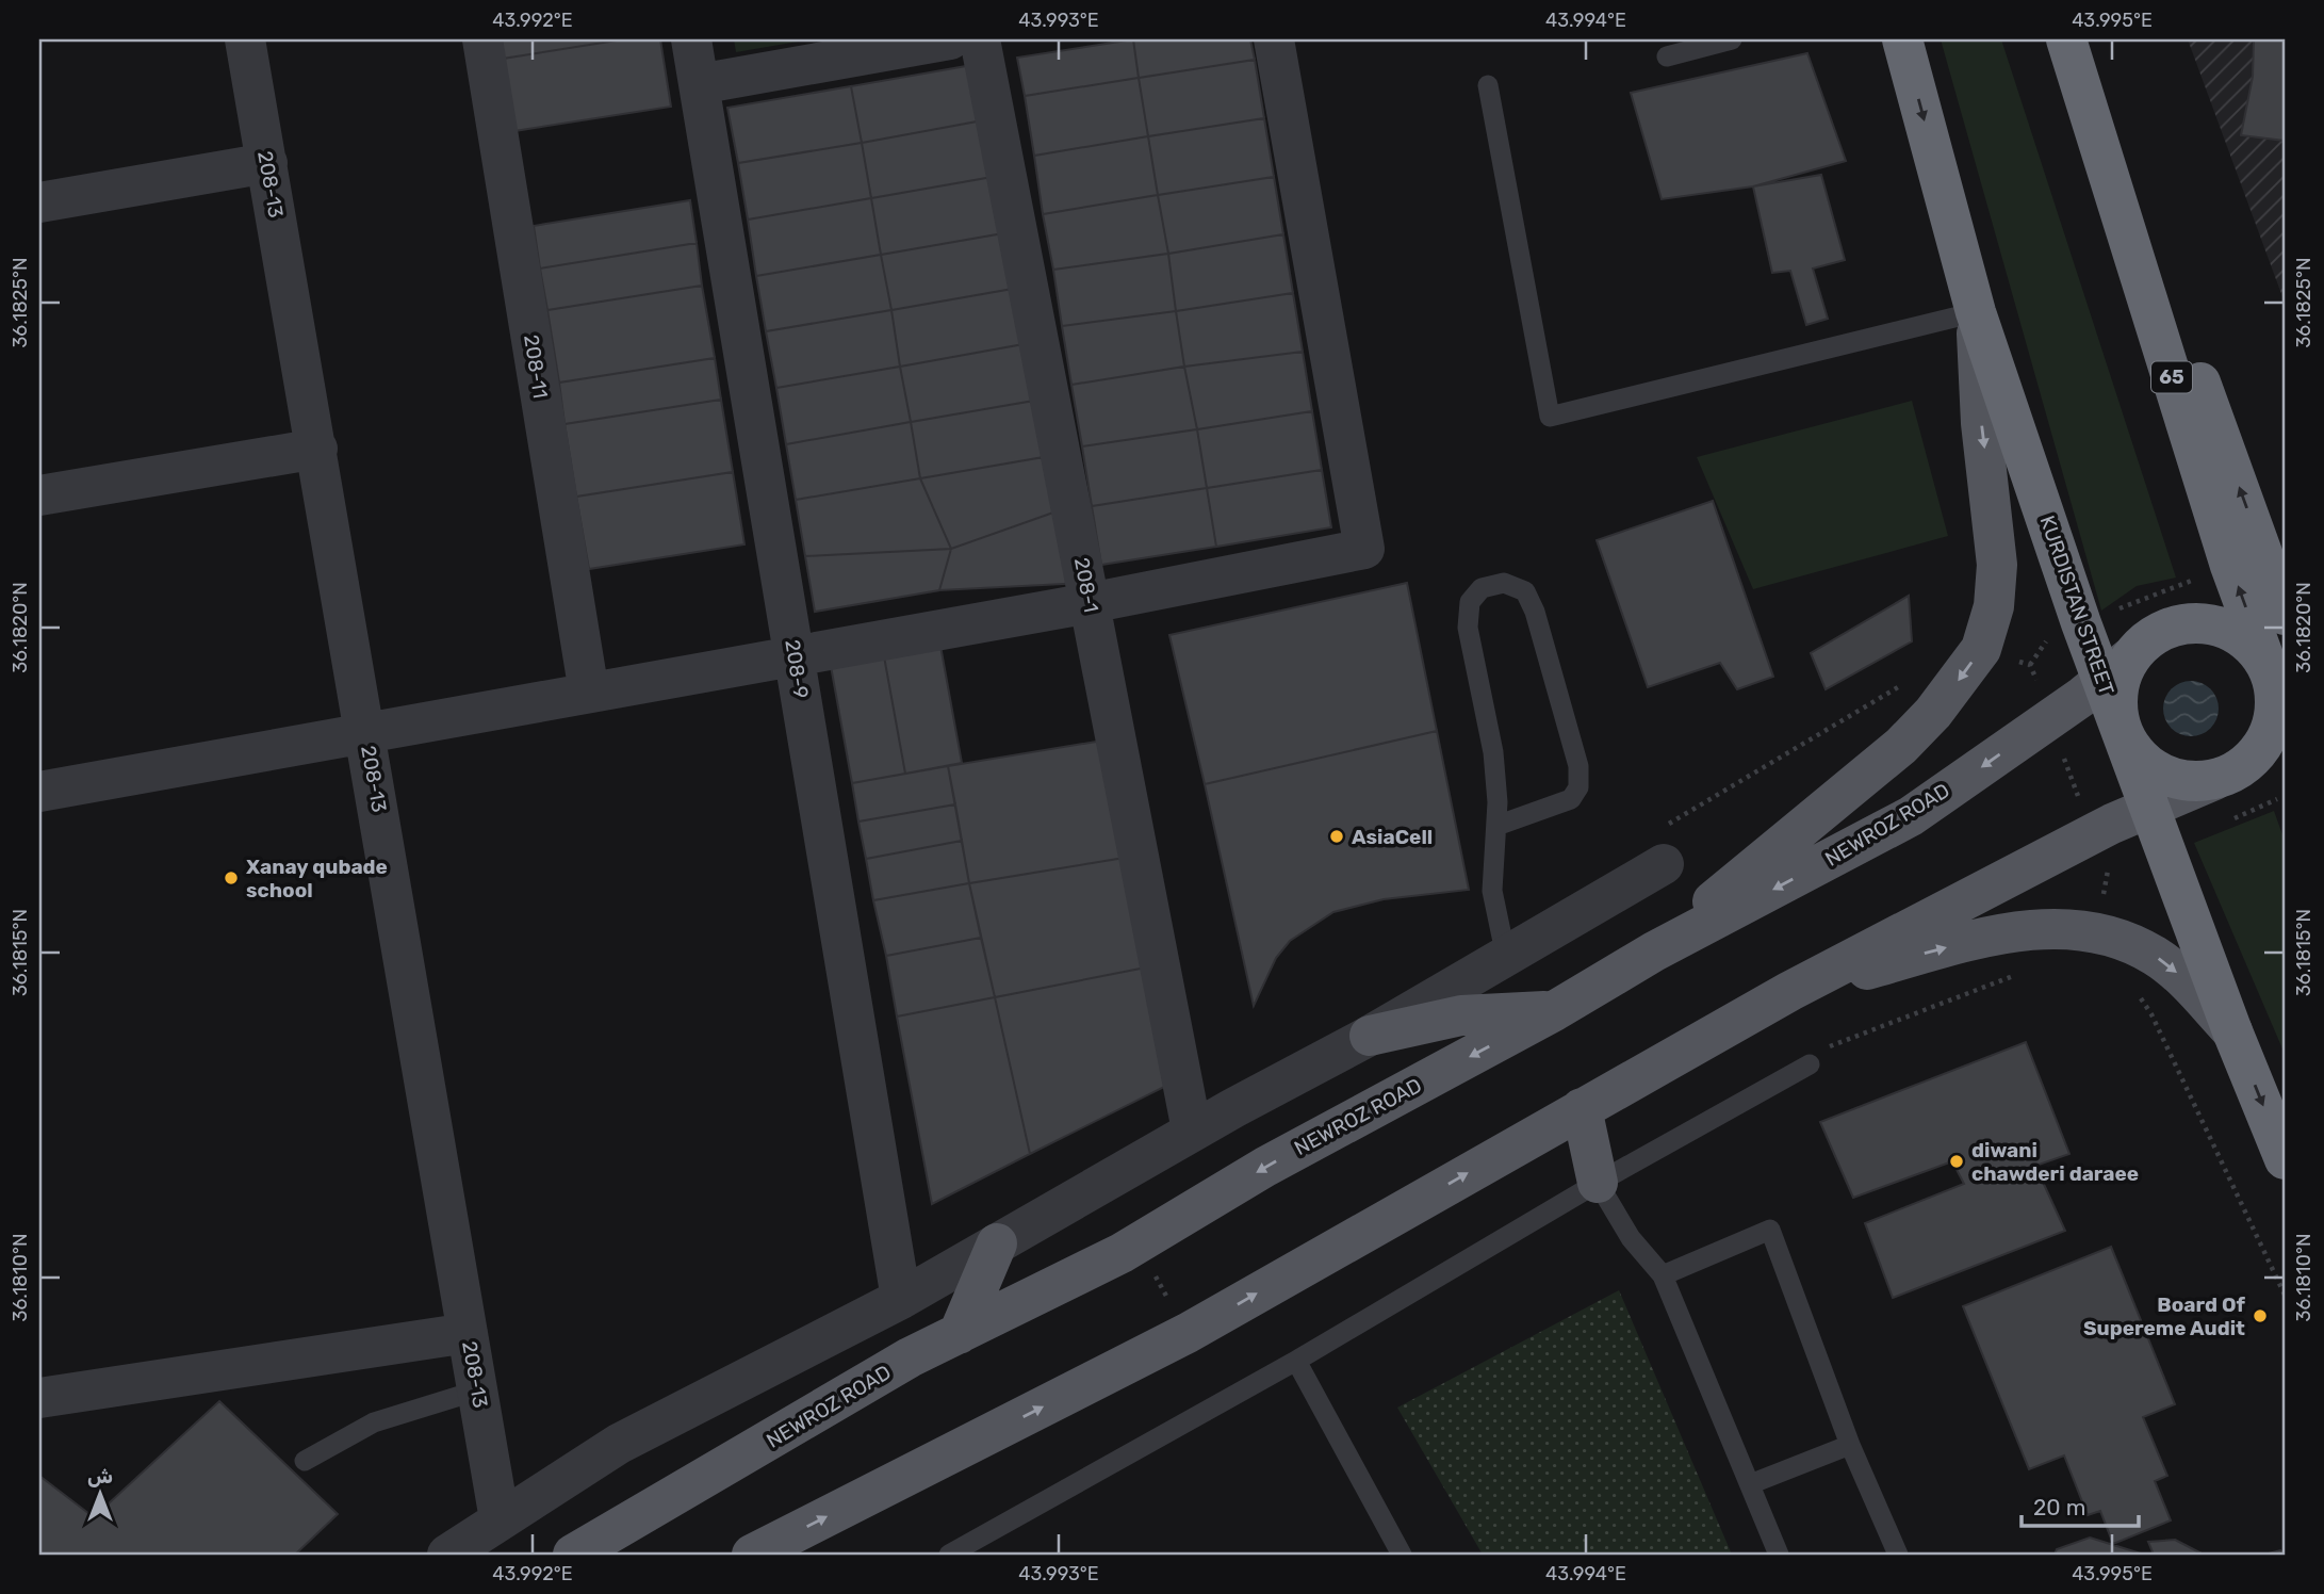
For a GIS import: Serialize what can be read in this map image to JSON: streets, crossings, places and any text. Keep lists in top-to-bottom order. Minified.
{"streets":{"highway":["65","KURDISTAN STREET"],"main road":["NEWROZ ROAD"],"street":["208-13","208-11","208-1","208-9"]},"crossings":[["65","KURDISTAN STREET"],["65","NEWROZ ROAD"],["KURDISTAN STREET","NEWROZ ROAD"]],"places":["AsiaCell","Xanay qubade school","diwani chawderi daraee","Board Of Supereme Audit"],"scale_bar":"20 m","north":"top","coordinates":["43.992°E","43.993°E","43.994°E","43.995°E","36.1825°N","36.1820°N","36.1815°N","36.1810°N"]}
